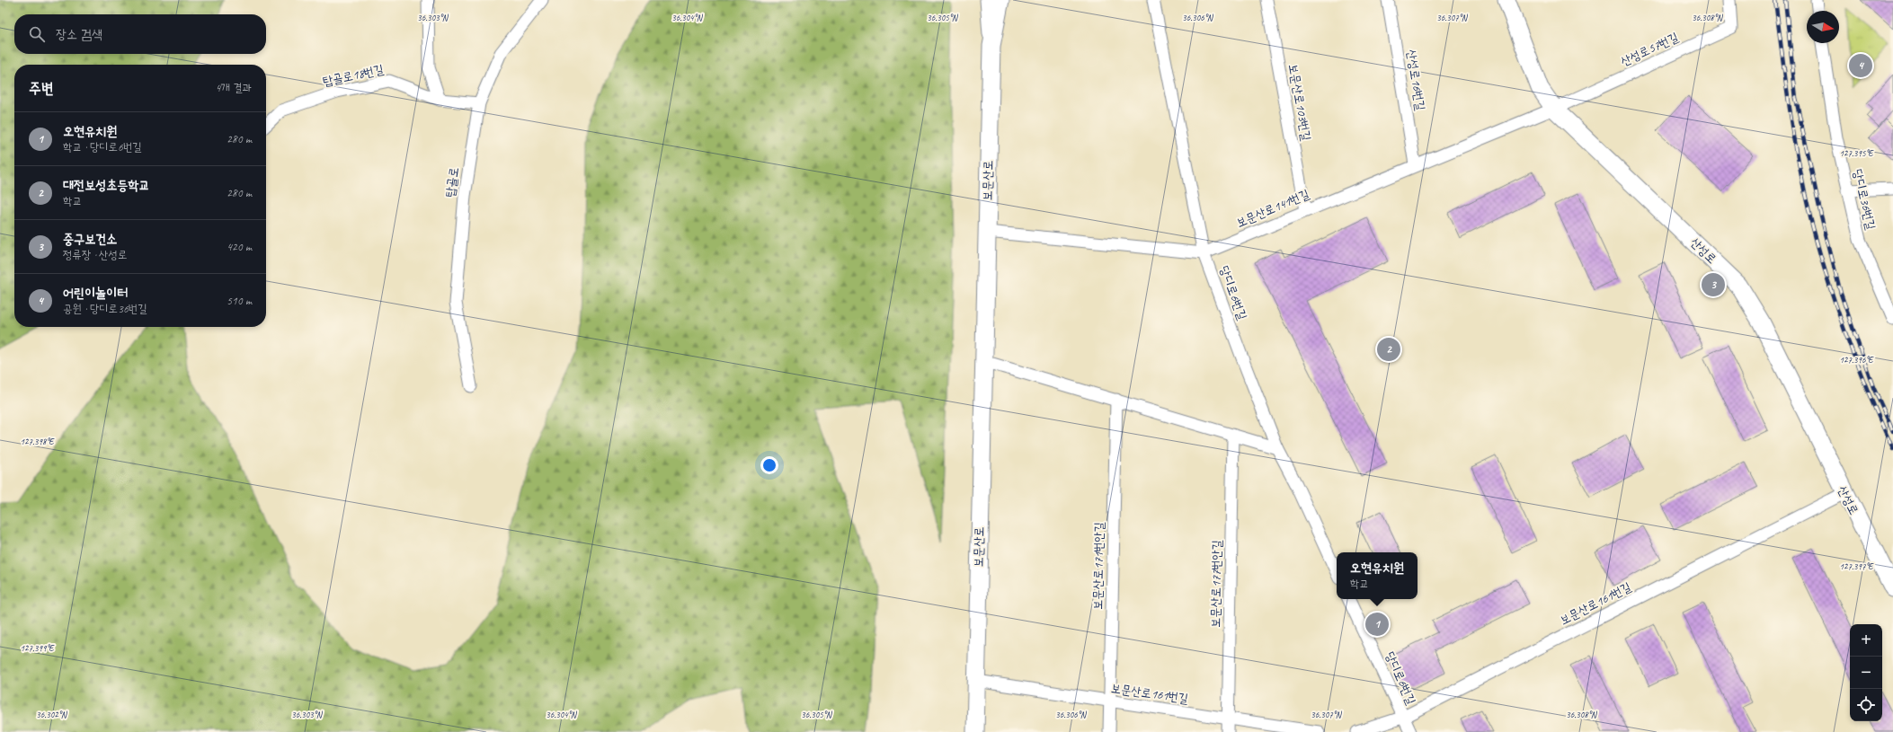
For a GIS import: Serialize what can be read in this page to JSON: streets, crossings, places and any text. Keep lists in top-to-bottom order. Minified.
{"streets":{"main road":["보문산로","산성로"],"street":["산성로57번길","탑골로18번길","산성로16번길","보문산로103번길","탑골로","당디로36번길","보문산로141번길","당디로6번길","보문산로171번안길","보문산로177번안길","보문산로161번길"]},"crossings":[["산성로57번길","보문산로141번길"],["산성로57번길","산성로"],["탑골로18번길","탑골로"],["산성로16번길","보문산로141번길"],["보문산로103번길","보문산로141번길"],["보문산로","보문산로141번길"],["보문산로","보문산로161번길"],["보문산로141번길","산성로"],["보문산로141번길","당디로6번길"],["산성로","보문산로161번길"],["당디로6번길","보문산로161번길"],["보문산로171번안길","보문산로161번길"],["보문산로177번안길","보문산로161번길"]],"north":"right","page":{"search":"장소 검색","pins":["4","3","2","1"],"heading":["주변","4개 결과"],"list":[{"mark":"1","name":"오현유치원","note":"학교 · 당디로6번길","value":"280 m"},{"mark":"2","name":"대전보성초등학교","note":"학교","value":"280 m"},{"mark":"3","name":"중구보건소","note":"정류장 · 산성로","value":"420 m"},{"mark":"4","name":"어린이놀이터","note":"공원 · 당디로36번길","value":"510 m"}],"popup":["오현유치원","학교"],"map_buttons":["+","−"]},"coordinates":["36.303°N","36.304°N","36.305°N","36.307°N","36.308°N","36.306°N","127.395°E","127.396°E","127.398°E","127.397°E","127.399°E","36.302°N"]}
